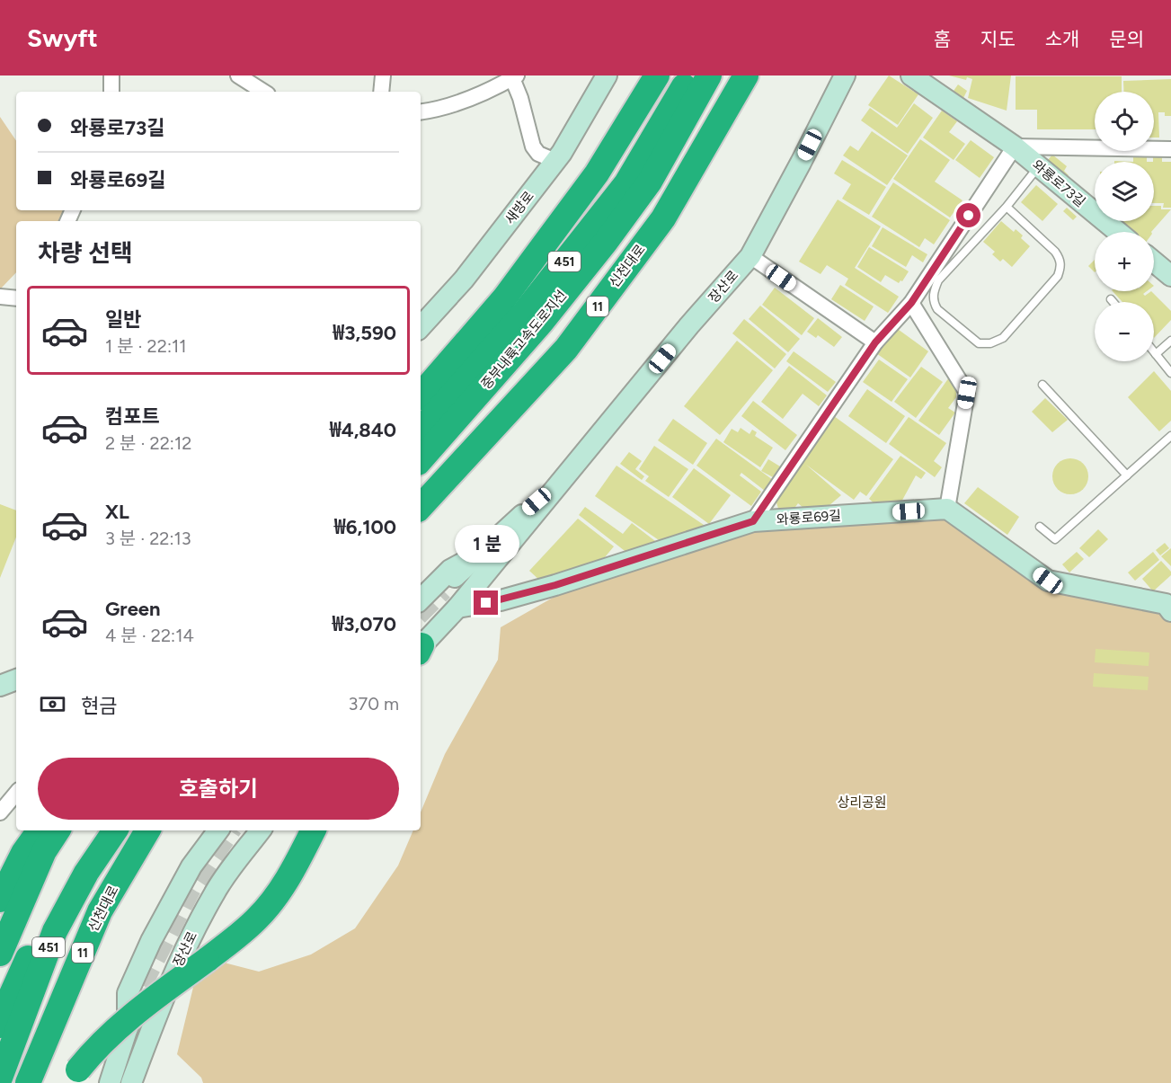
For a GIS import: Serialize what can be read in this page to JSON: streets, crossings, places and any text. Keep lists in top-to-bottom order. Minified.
{"streets":{"highway":["451","신천대로","11","중부내륙고속도로지선"],"main road":["와룡로73길","새방로","장산로","와룡로69길"]},"crossings":[["장산로","와룡로69길"]],"parks":["상리공원"],"page":{"header":"Swyft","nav":["홈","지도","소개","문의"],"map_buttons":["+","−"],"banner":["와룡로73길","와룡로69길"],"heading":"차량 선택","list":[{"name":"일반","note":"1 분 · 22:11","value":"₩3,590"},{"name":"컴포트","note":"2 분 · 22:12","value":"₩4,840"},{"name":"XL","note":"3 분 · 22:13","value":"₩6,100"},{"name":"Green","note":"4 분 · 22:14","value":"₩3,070"}],"bubble":"1 분","pay":["현금","370 m"],"buttons":"호출하기"}}
